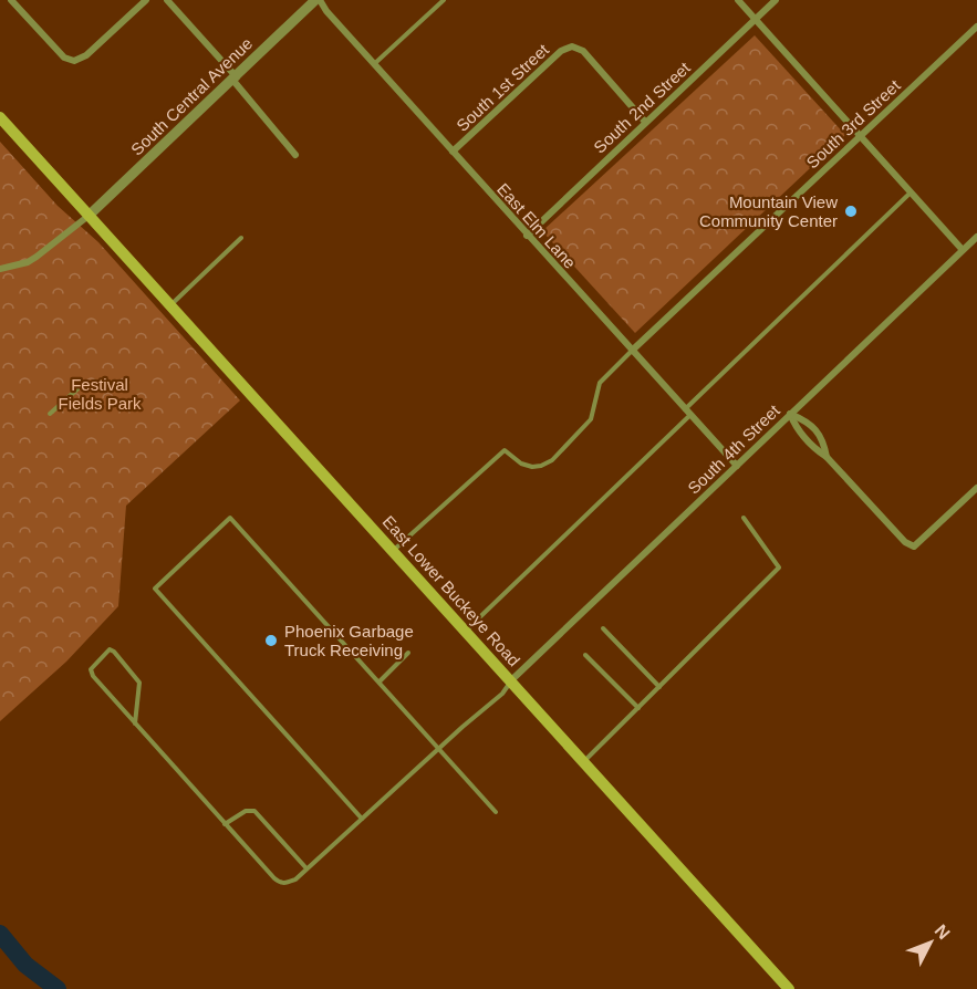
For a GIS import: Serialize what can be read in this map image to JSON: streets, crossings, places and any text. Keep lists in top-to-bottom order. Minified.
{"streets":{"main road":["East Lower Buckeye Road"],"street":["South 1st Street","South Central Avenue","South 2nd Street","South 3rd Street","East Elm Lane","South 4th Street"]},"crossings":[["South 1st Street","South 2nd Street"],["South 1st Street","East Elm Lane"],["South Central Avenue","East Elm Lane"],["South Central Avenue","East Lower Buckeye Road"],["South 2nd Street","East Elm Lane"],["South 3rd Street","East Elm Lane"],["East Elm Lane","South 4th Street"],["South 4th Street","East Lower Buckeye Road"]],"parks":["Festival Fields Park"],"places":["Mountain View Community Center","Phoenix Garbage Truck Receiving"],"north":"top right"}
